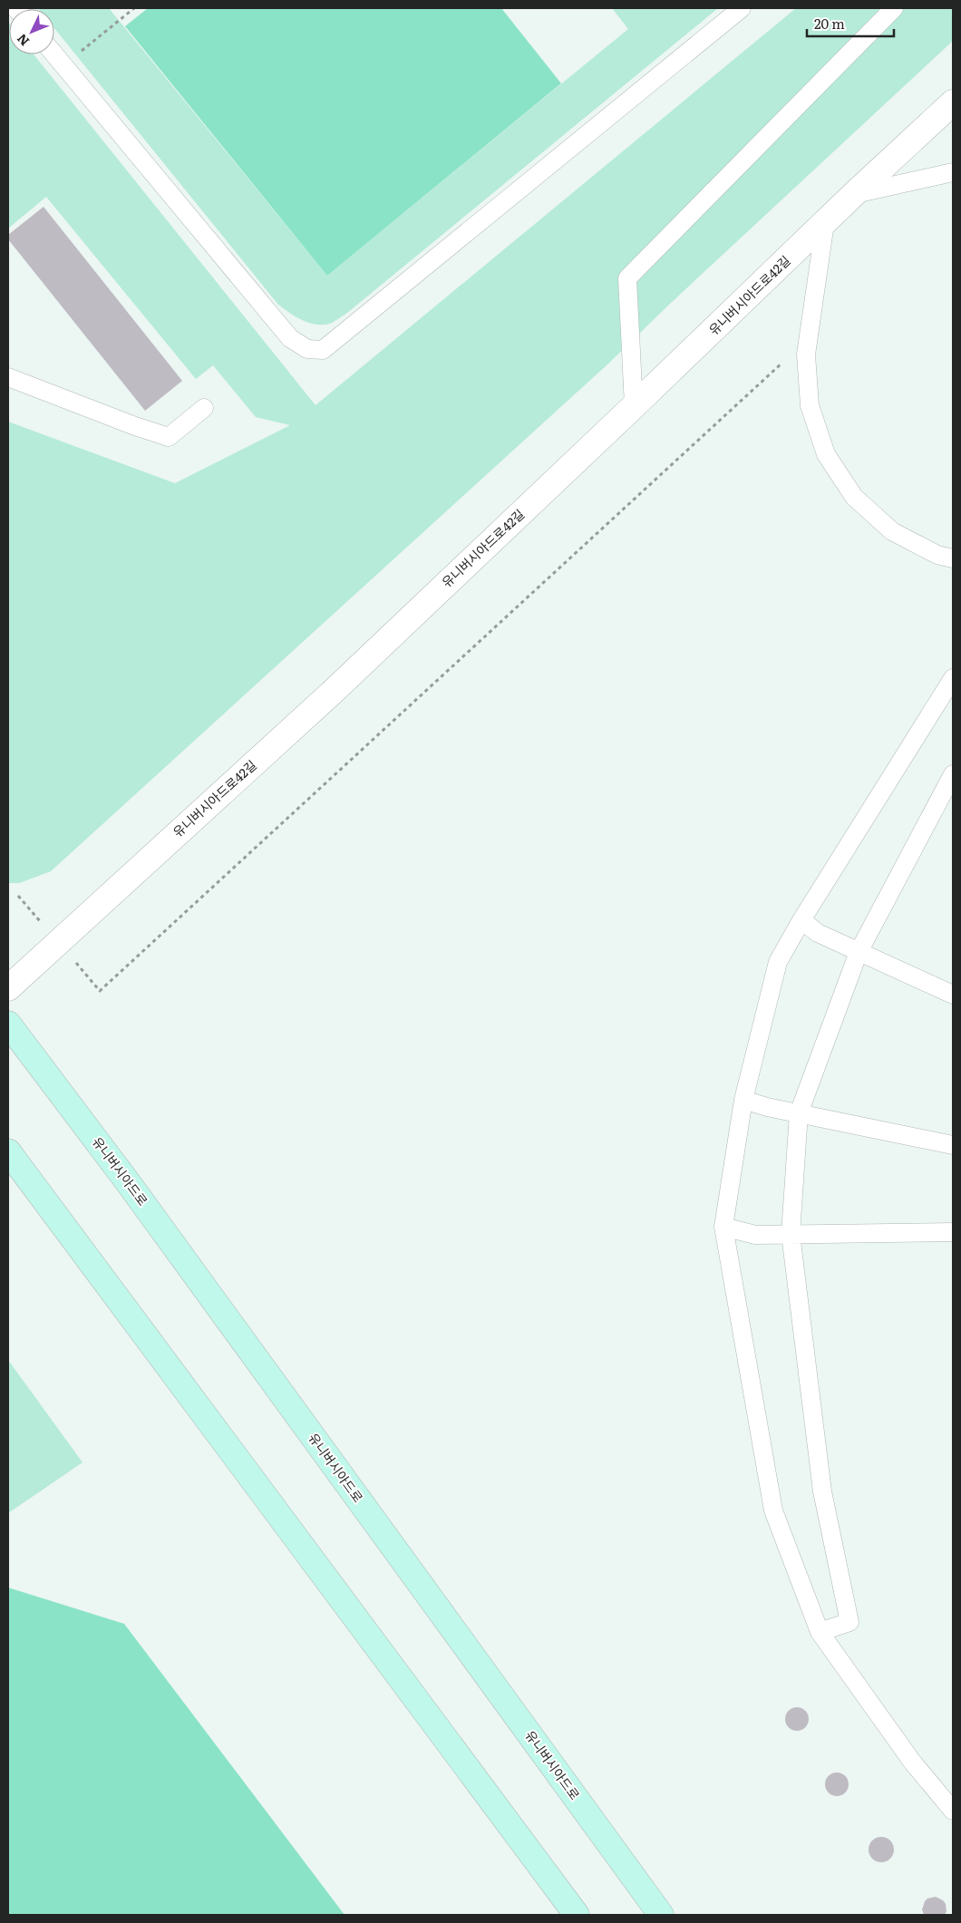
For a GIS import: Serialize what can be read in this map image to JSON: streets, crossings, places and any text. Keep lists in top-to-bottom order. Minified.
{"streets":{"main road":["유니버시아드로"],"street":["유니버시아드로42길"]},"scale_bar":"20 m","north":"bottom left"}
